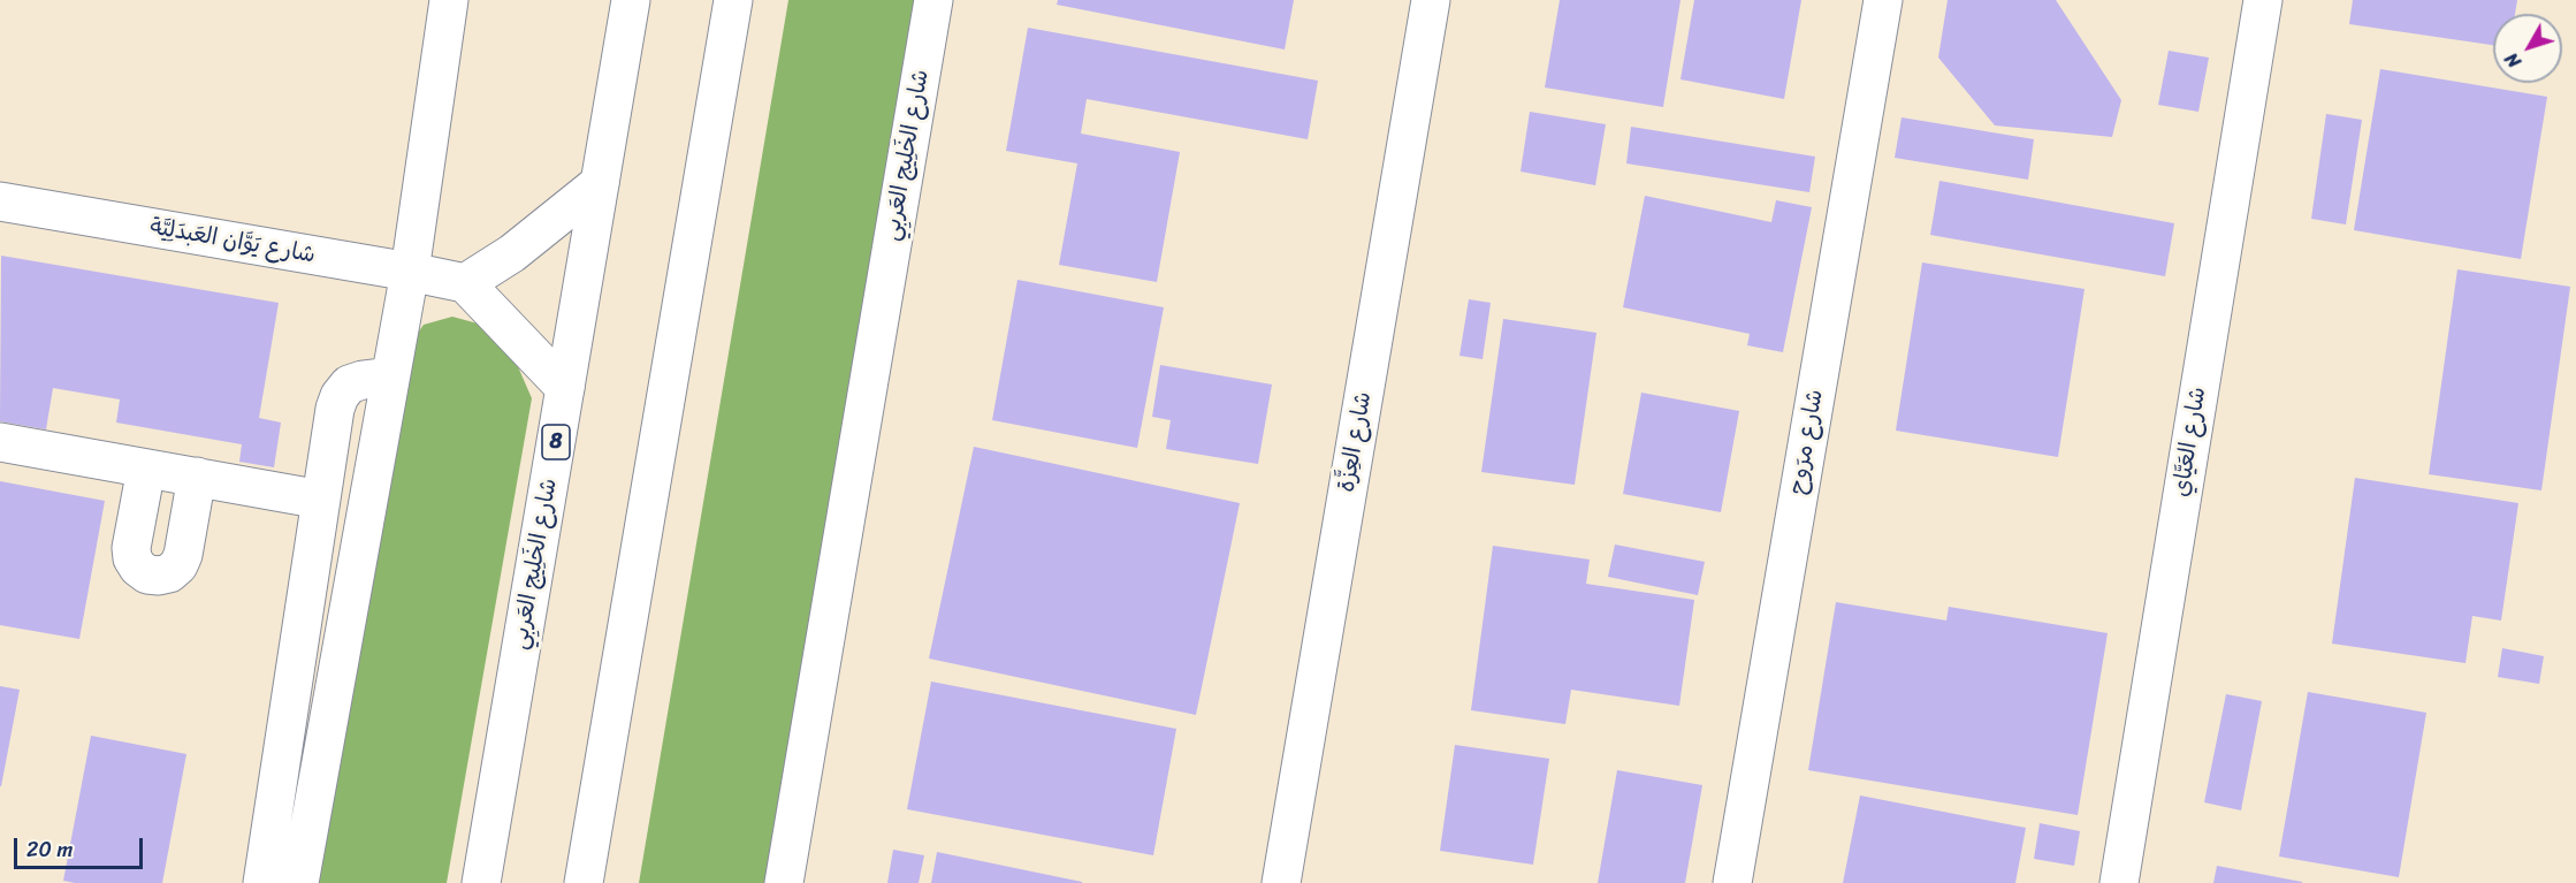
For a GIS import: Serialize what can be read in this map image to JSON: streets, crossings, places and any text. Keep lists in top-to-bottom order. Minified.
{"streets":{"main road":["شارع الخَلِيج العَربِي","شارع يَوَّان العَبدَلِيَّة","8","شارع العِزَّة","شارع مرَوح","شارع العَيَّاي"]},"scale_bar":"20 m","north":"bottom left"}
